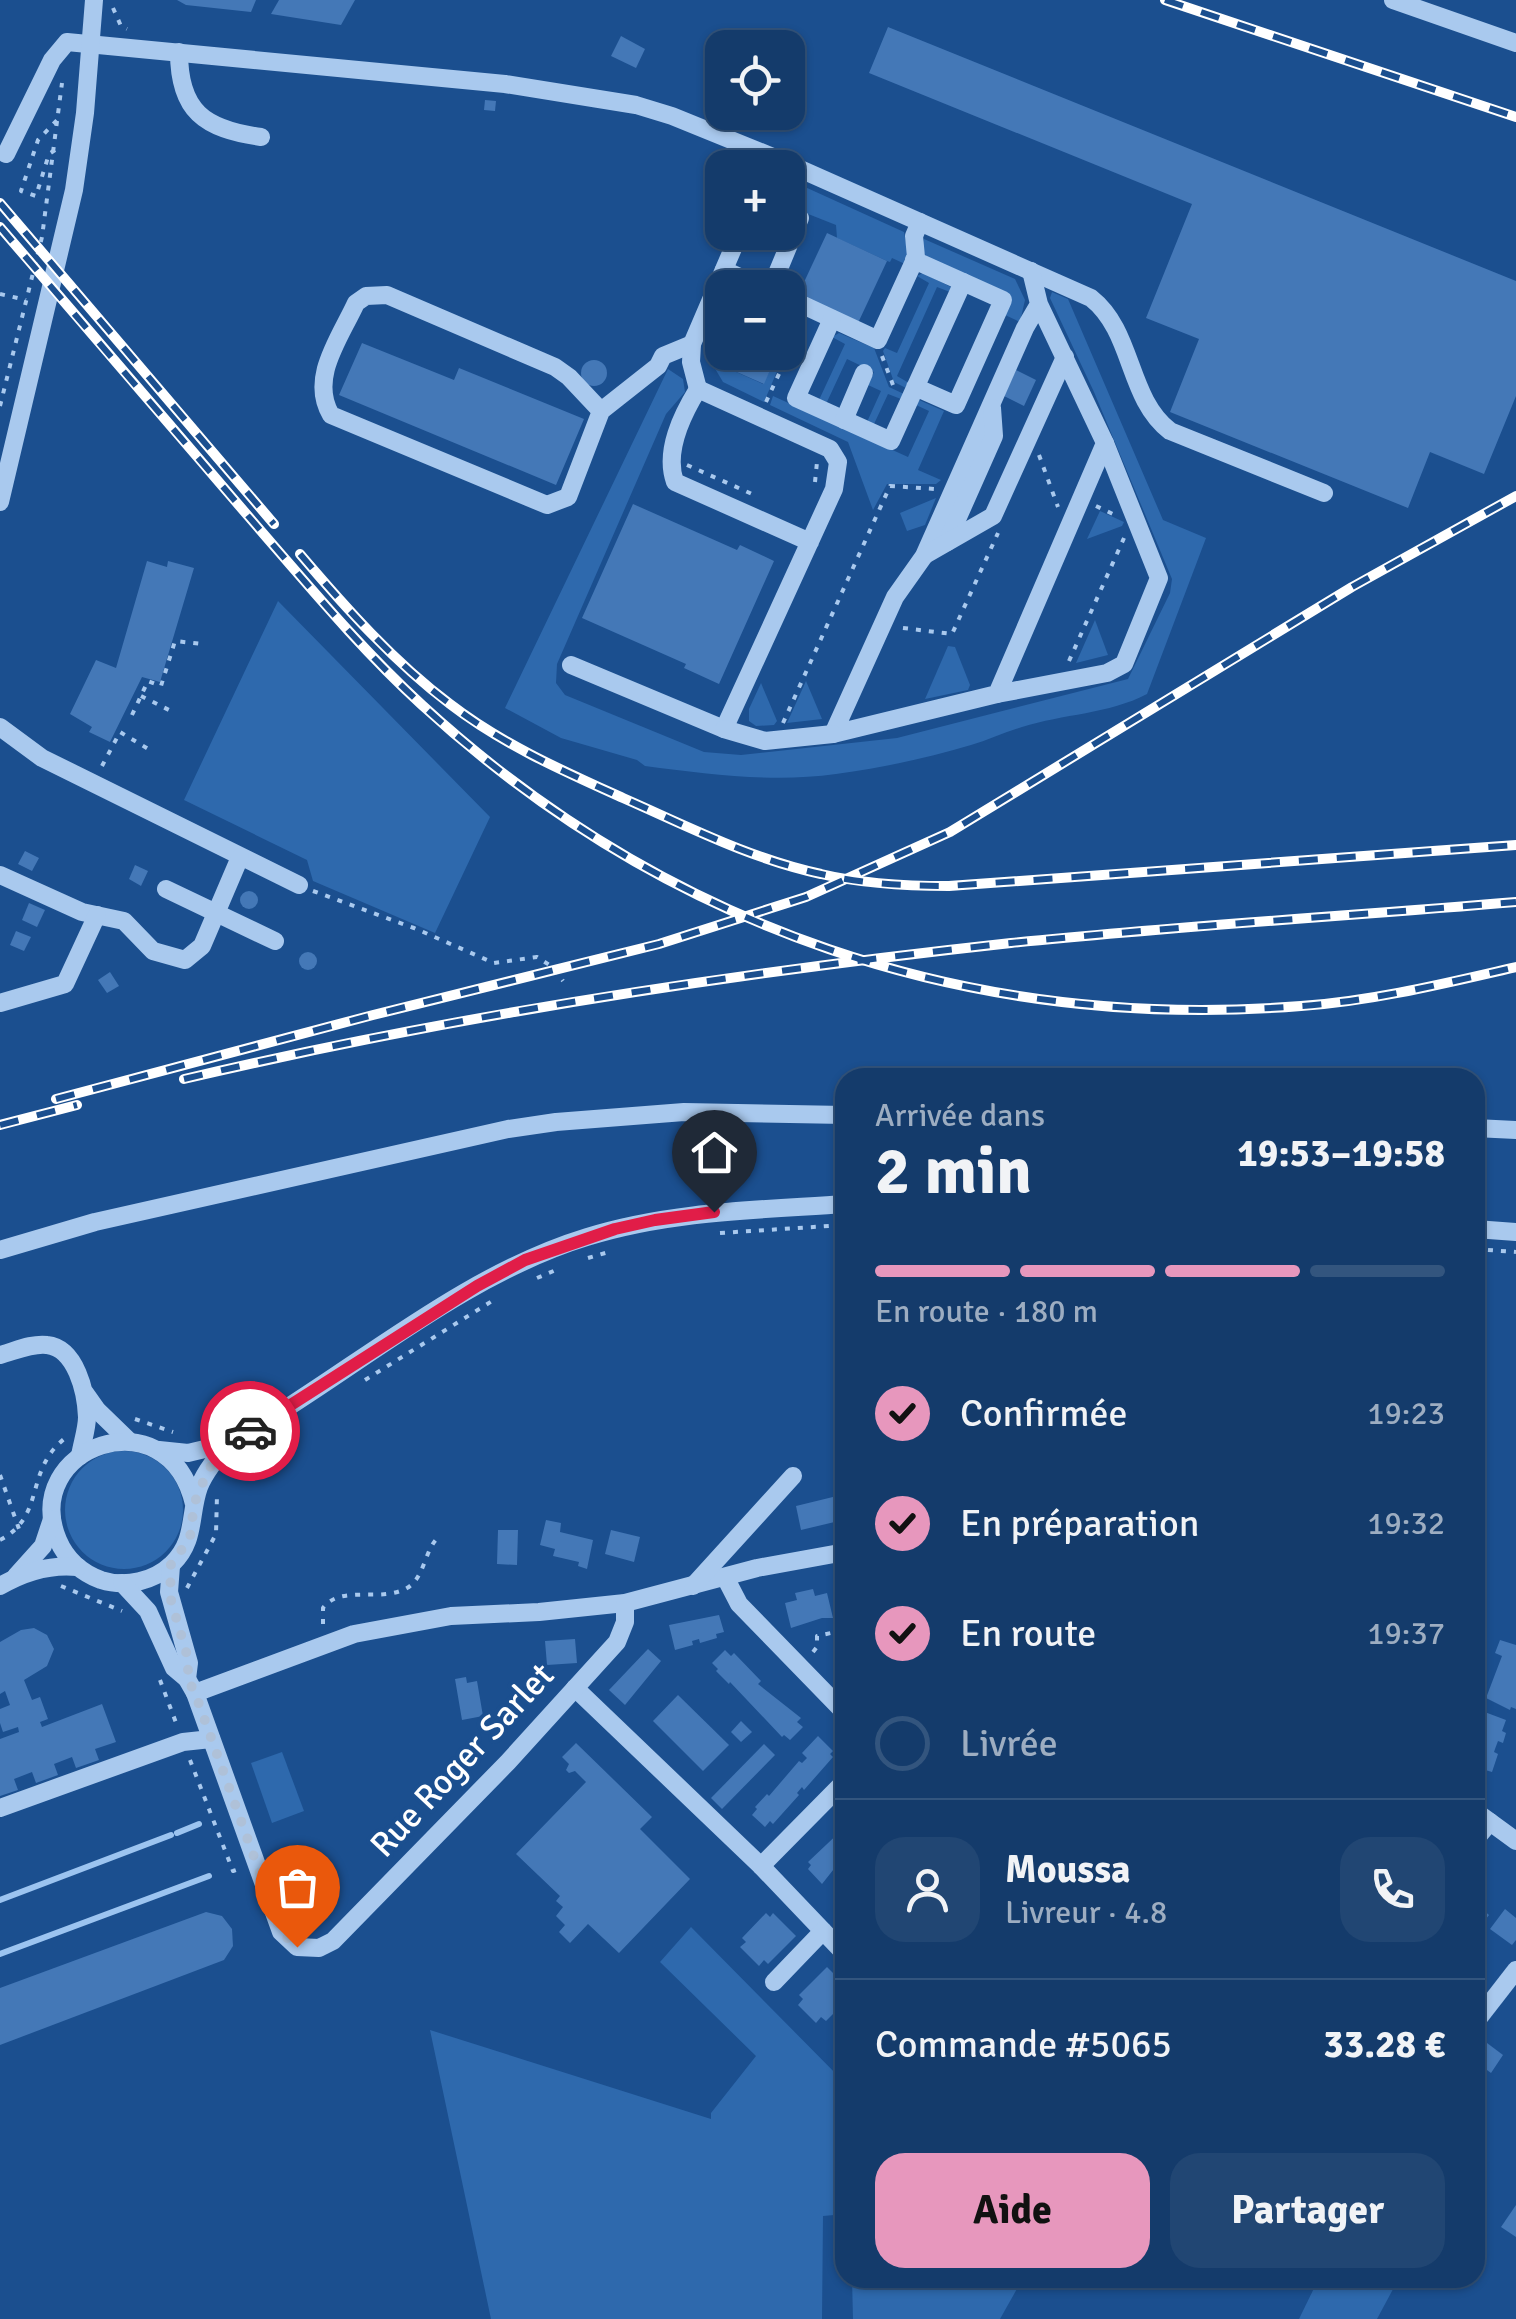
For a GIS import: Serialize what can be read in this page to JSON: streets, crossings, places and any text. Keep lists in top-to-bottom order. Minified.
{"streets":{"street":["Rue Roger Sarlet"]},"page":{"map_buttons":["+","−"],"heading":["2 min","Arrivée dans","19:53–19:58"],"panel":["Moussa","Livreur · 4.8","Commande #5065","33.28 €"],"bar":"En route · 180 m","list":[["Confirmée","19:23"],["En préparation","19:32"],["En route","19:37"],"Livrée"],"buttons":["Aide","Partager"]}}
